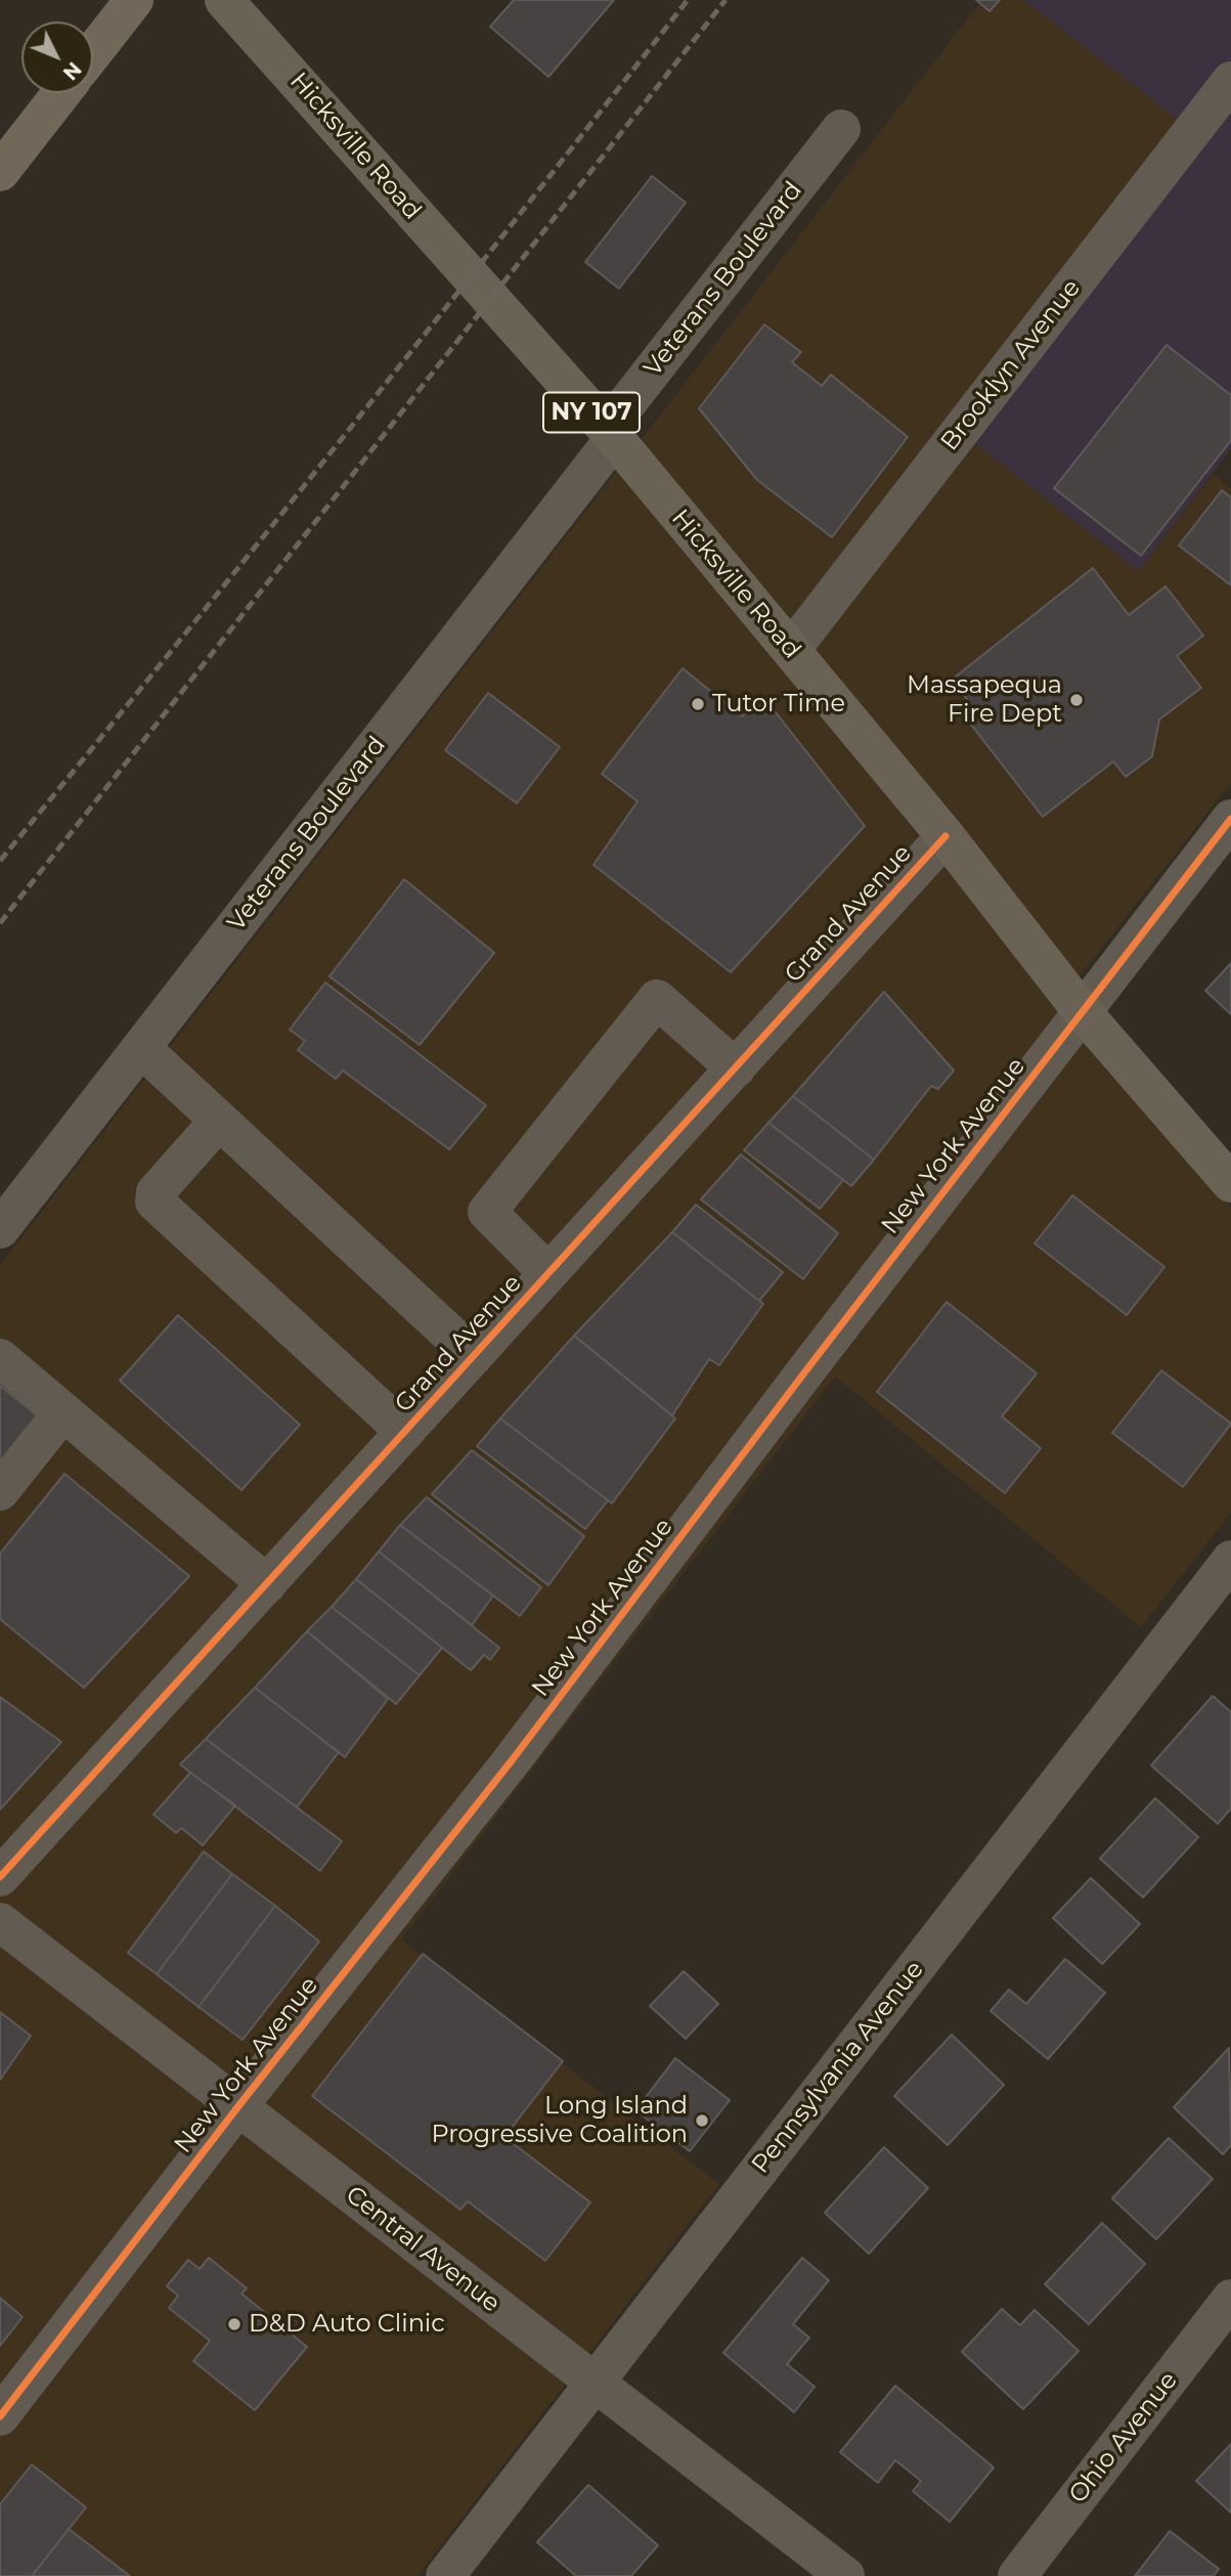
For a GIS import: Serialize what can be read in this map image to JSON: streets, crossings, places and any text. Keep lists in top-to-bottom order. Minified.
{"streets":{"main road":["Hicksville Road","NY 107"],"street":["Veterans Boulevard","Brooklyn Avenue","Grand Avenue","New York Avenue","Pennsylvania Avenue","Central Avenue","Ohio Avenue"]},"crossings":[["Hicksville Road","Veterans Boulevard"],["Hicksville Road","Brooklyn Avenue"],["Hicksville Road","Grand Avenue"],["Hicksville Road","New York Avenue"],["New York Avenue","Central Avenue"],["Pennsylvania Avenue","Central Avenue"]],"places":["Massapequa Fire Dept","Tutor Time","Long Island Progressive Coalition","D&D Auto Clinic"],"north":"bottom right"}
